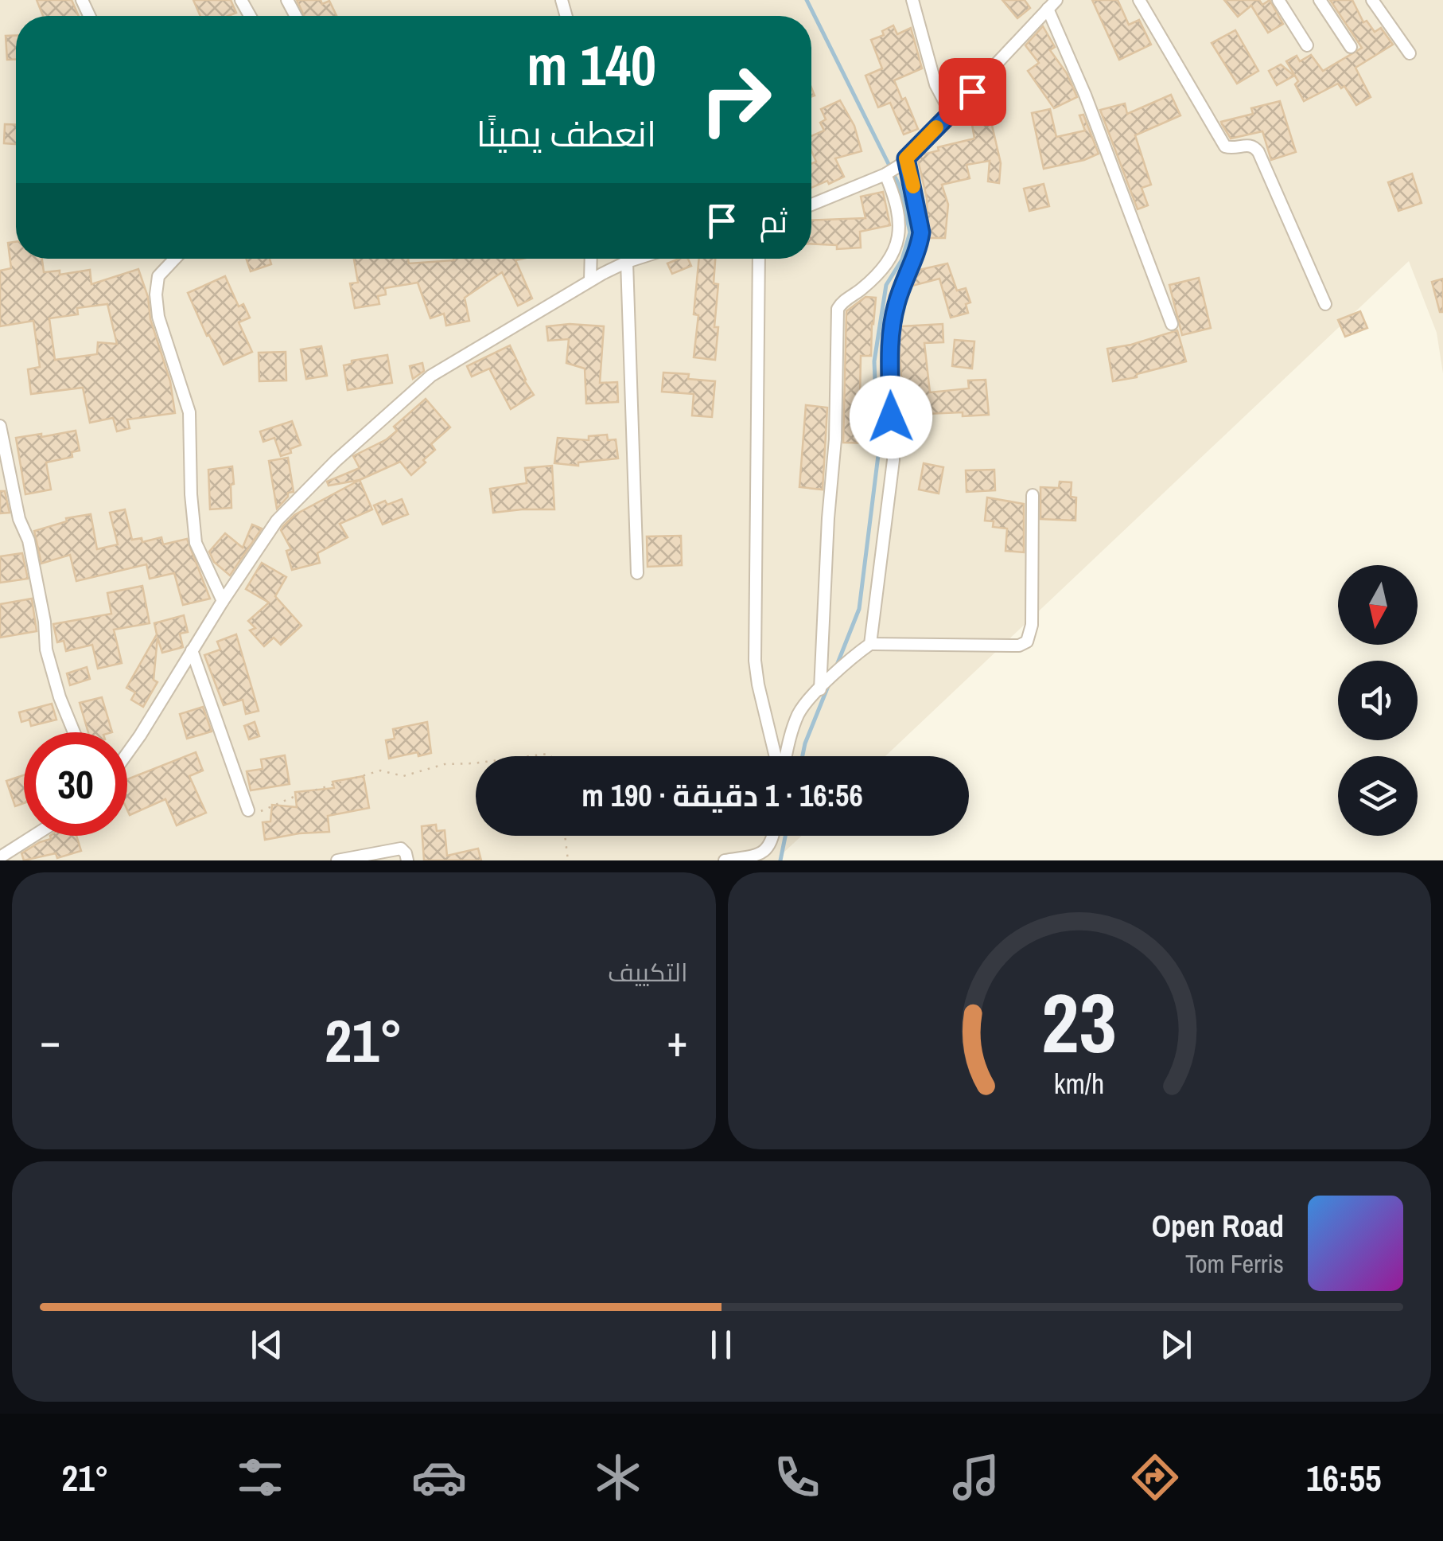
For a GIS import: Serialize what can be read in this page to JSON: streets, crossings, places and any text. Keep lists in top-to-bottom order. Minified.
{"north":"bottom","page":{"turn":["140 m","انعطف يمينًا"],"then":"ثم","limit":"30","trip":"16:56 · 1 دقيقة · 190 m","tile":"التكييف","heat":["−","21°","+"],"song":["Open Road","Tom Ferris"],"tabs":["16:55","21°"],"gauge":["23","km/h"]}}
